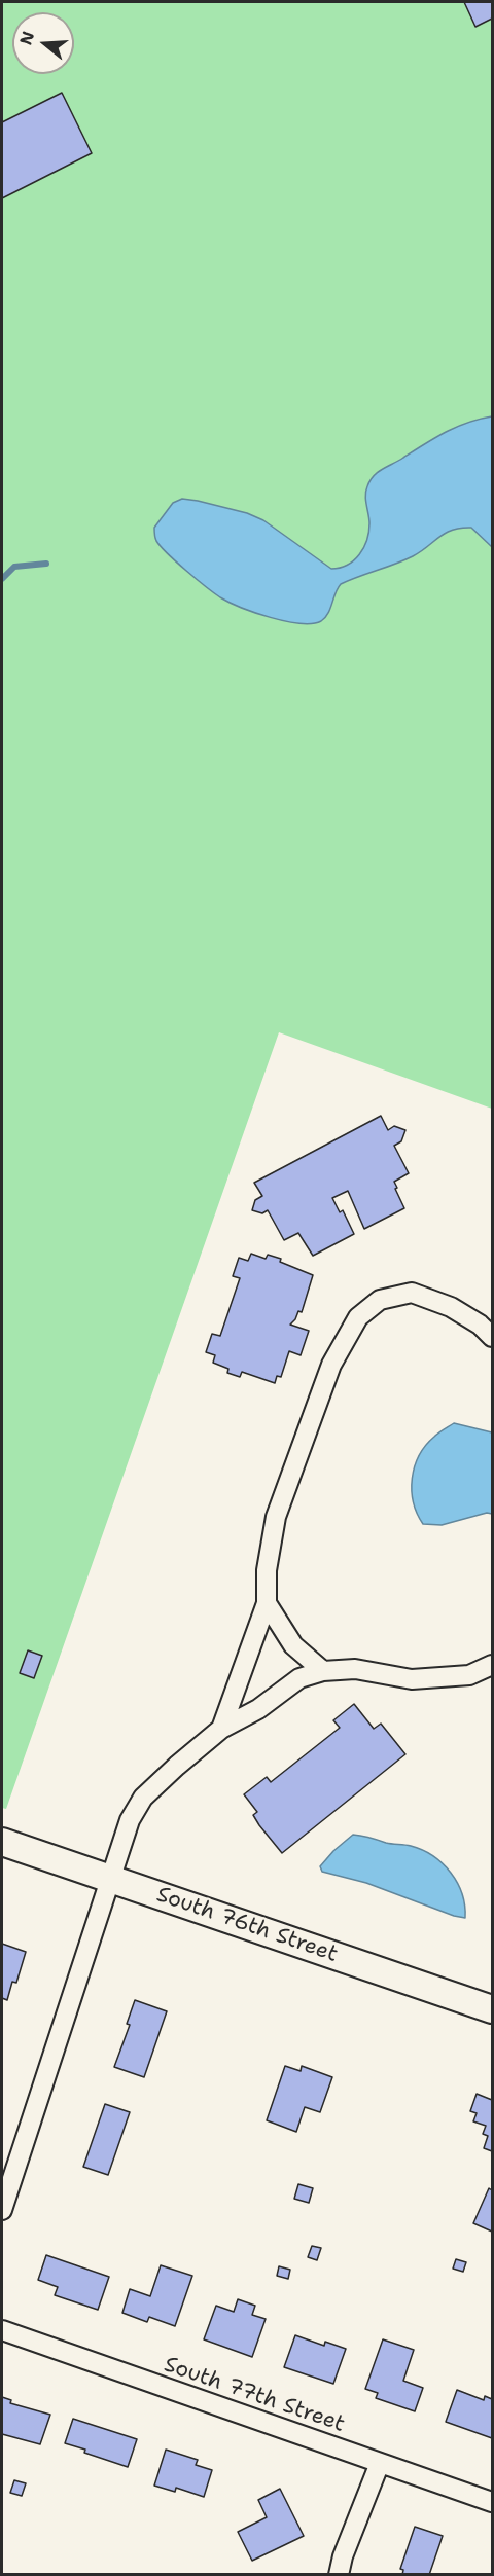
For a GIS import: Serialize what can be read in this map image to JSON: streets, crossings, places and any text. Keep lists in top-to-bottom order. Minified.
{"streets":{"main road":["South 76th Street"],"street":["South 77th Street"]},"north":"left"}
